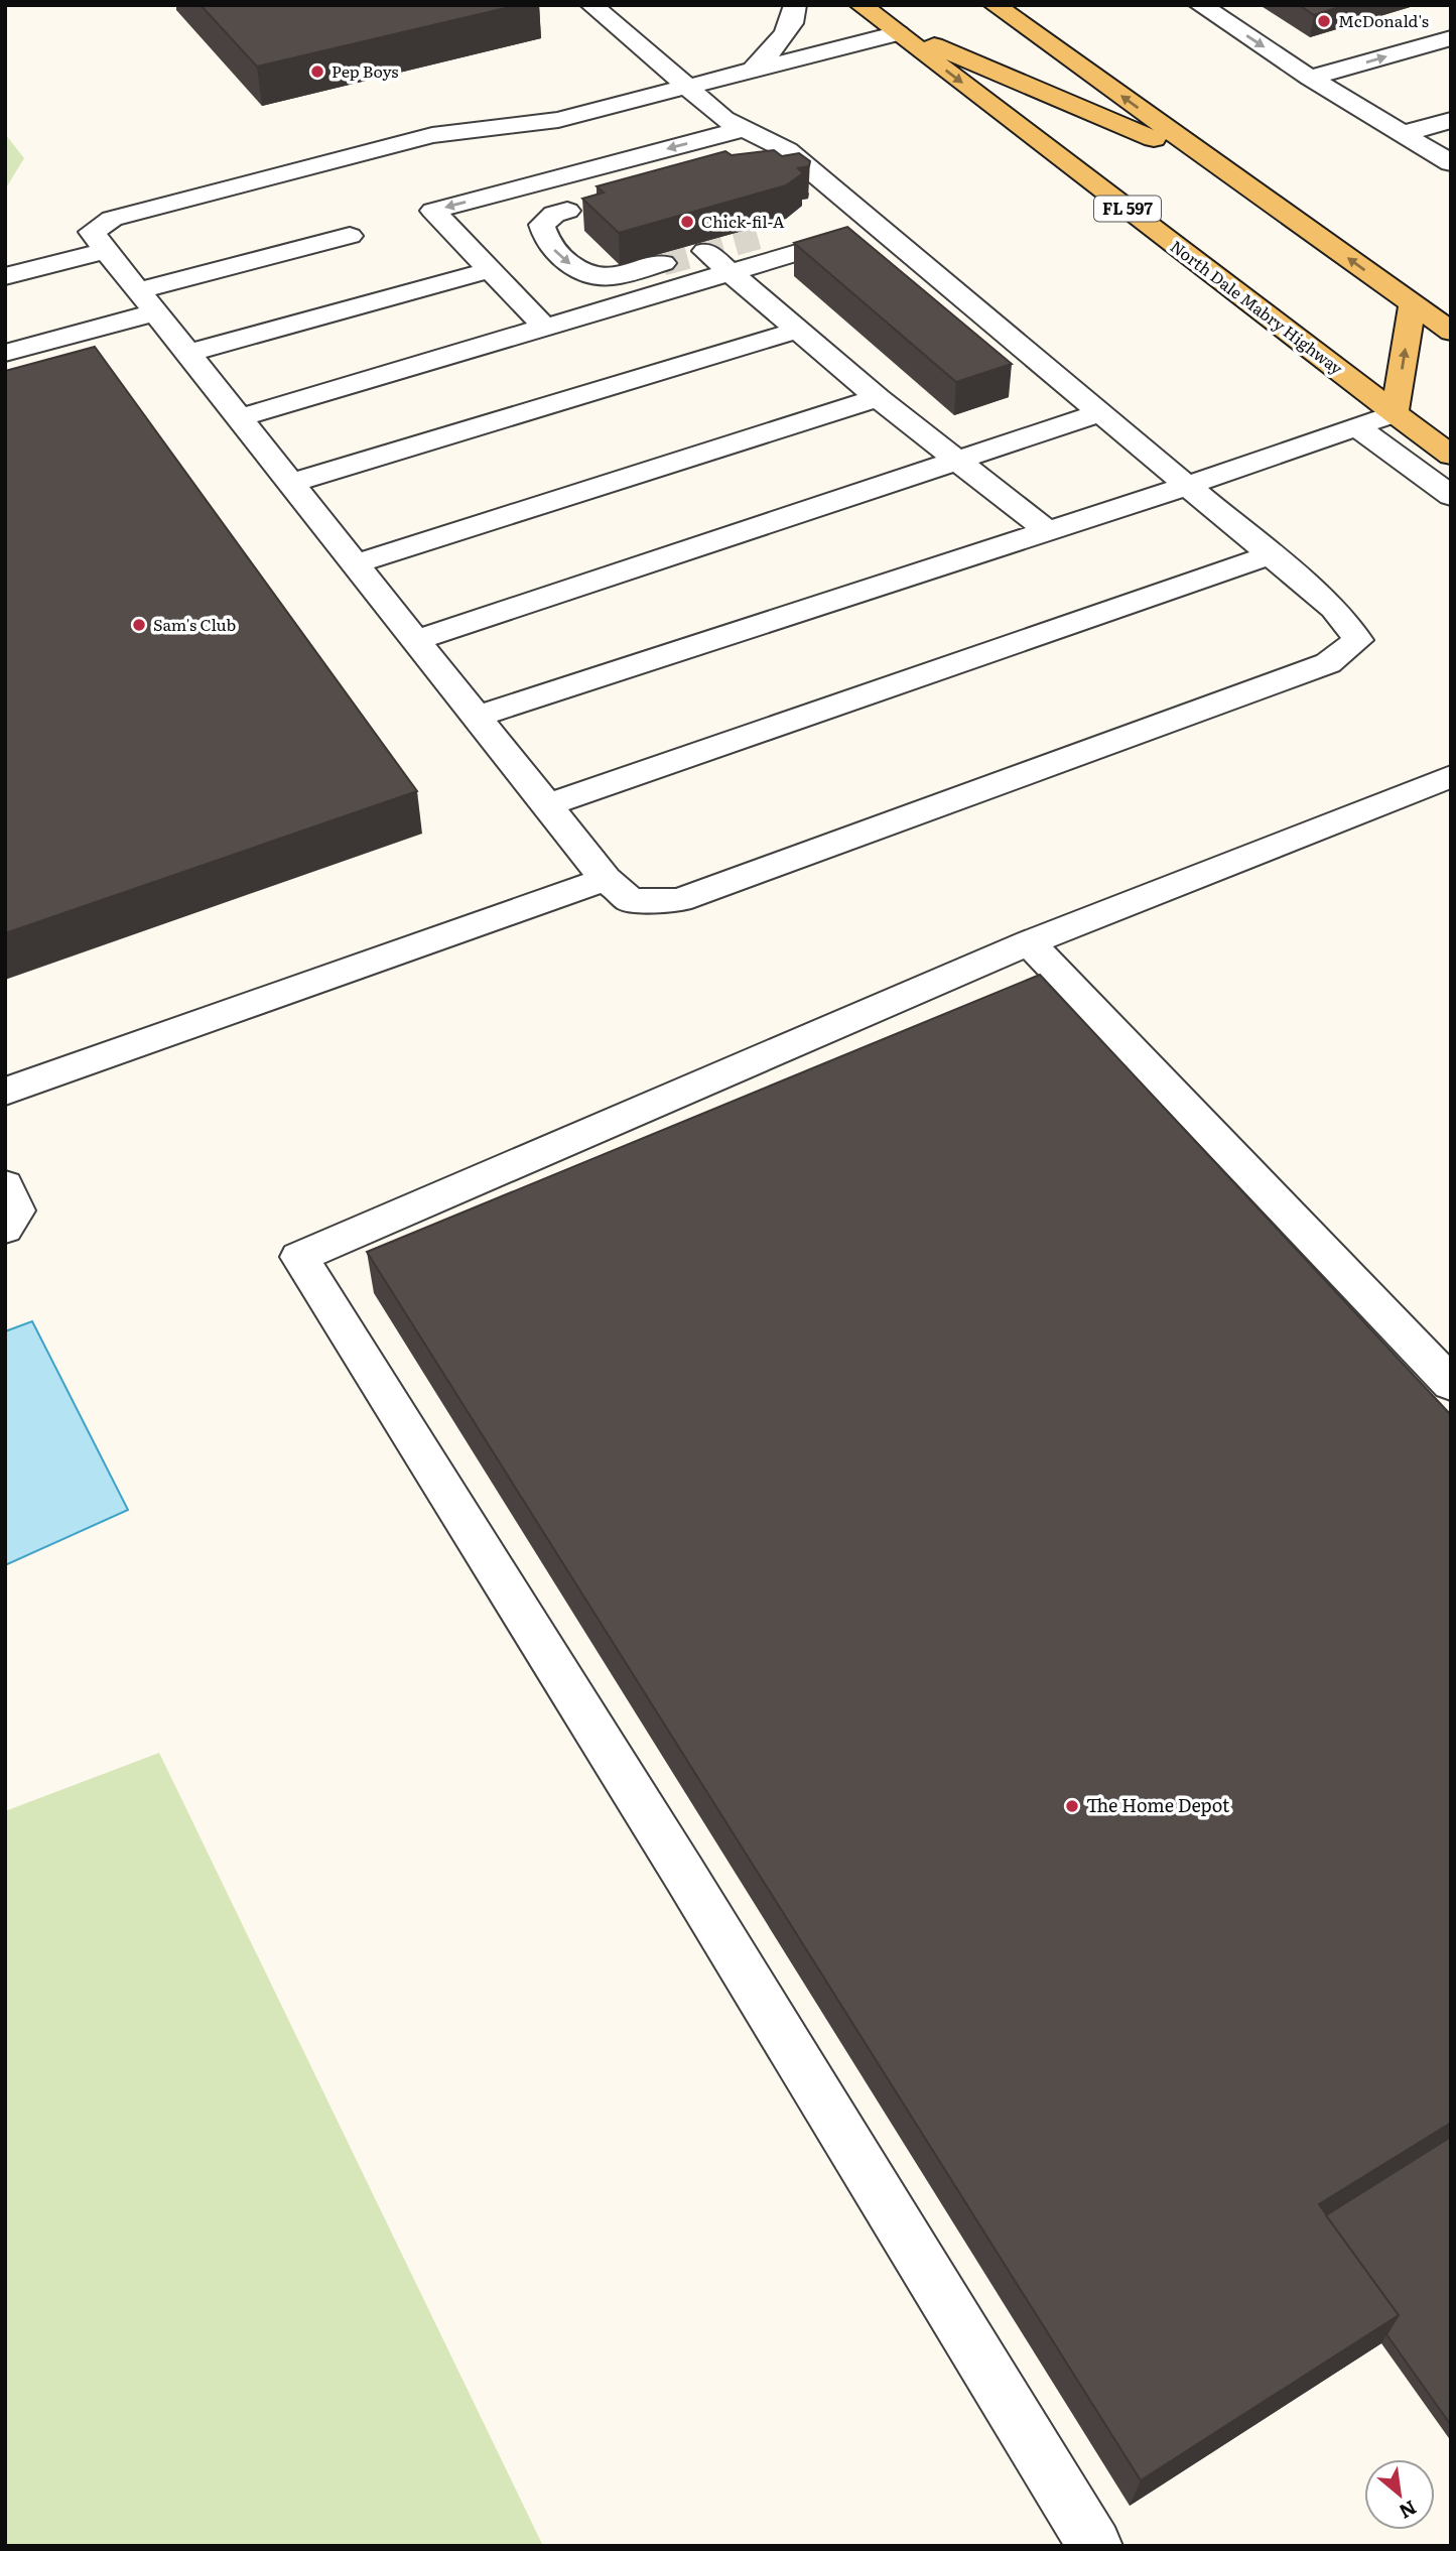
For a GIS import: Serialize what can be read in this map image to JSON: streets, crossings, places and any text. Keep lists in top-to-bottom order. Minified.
{"streets":{"main road":["FL 597","North Dale Mabry Highway"]},"places":["McDonald's","Pep Boys","Chick-fil-A","Sam's Club","The Home Depot"],"north":"bottom right"}
